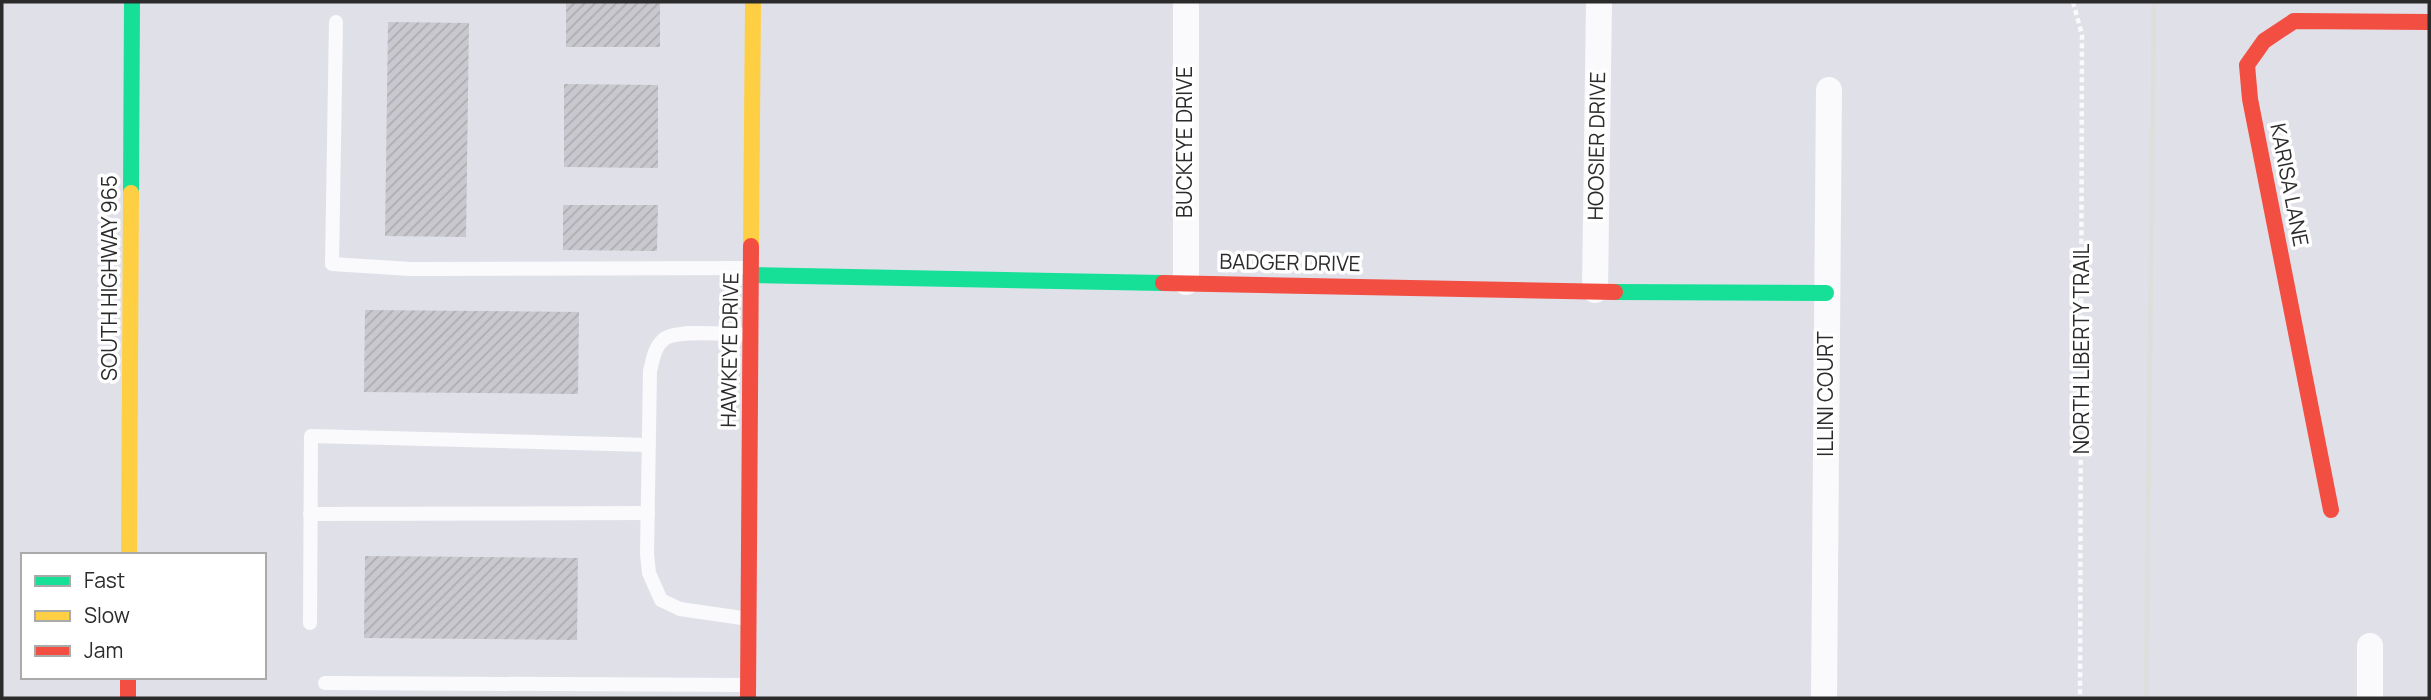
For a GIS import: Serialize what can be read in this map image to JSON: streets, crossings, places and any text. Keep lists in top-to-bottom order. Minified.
{"streets":{"street":["BUCKEYE DRIVE","HOOSIER DRIVE","KARISA LANE","BADGER DRIVE","SOUTH HIGHWAY 965","HAWKEYE DRIVE","ILLINI COURT"],"path":["NORTH LIBERTY TRAIL"]},"crossings":[["BUCKEYE DRIVE","BADGER DRIVE"],["HOOSIER DRIVE","BADGER DRIVE"],["BADGER DRIVE","HAWKEYE DRIVE"],["BADGER DRIVE","ILLINI COURT"]],"legend":["Fast","Slow","Jam"]}
